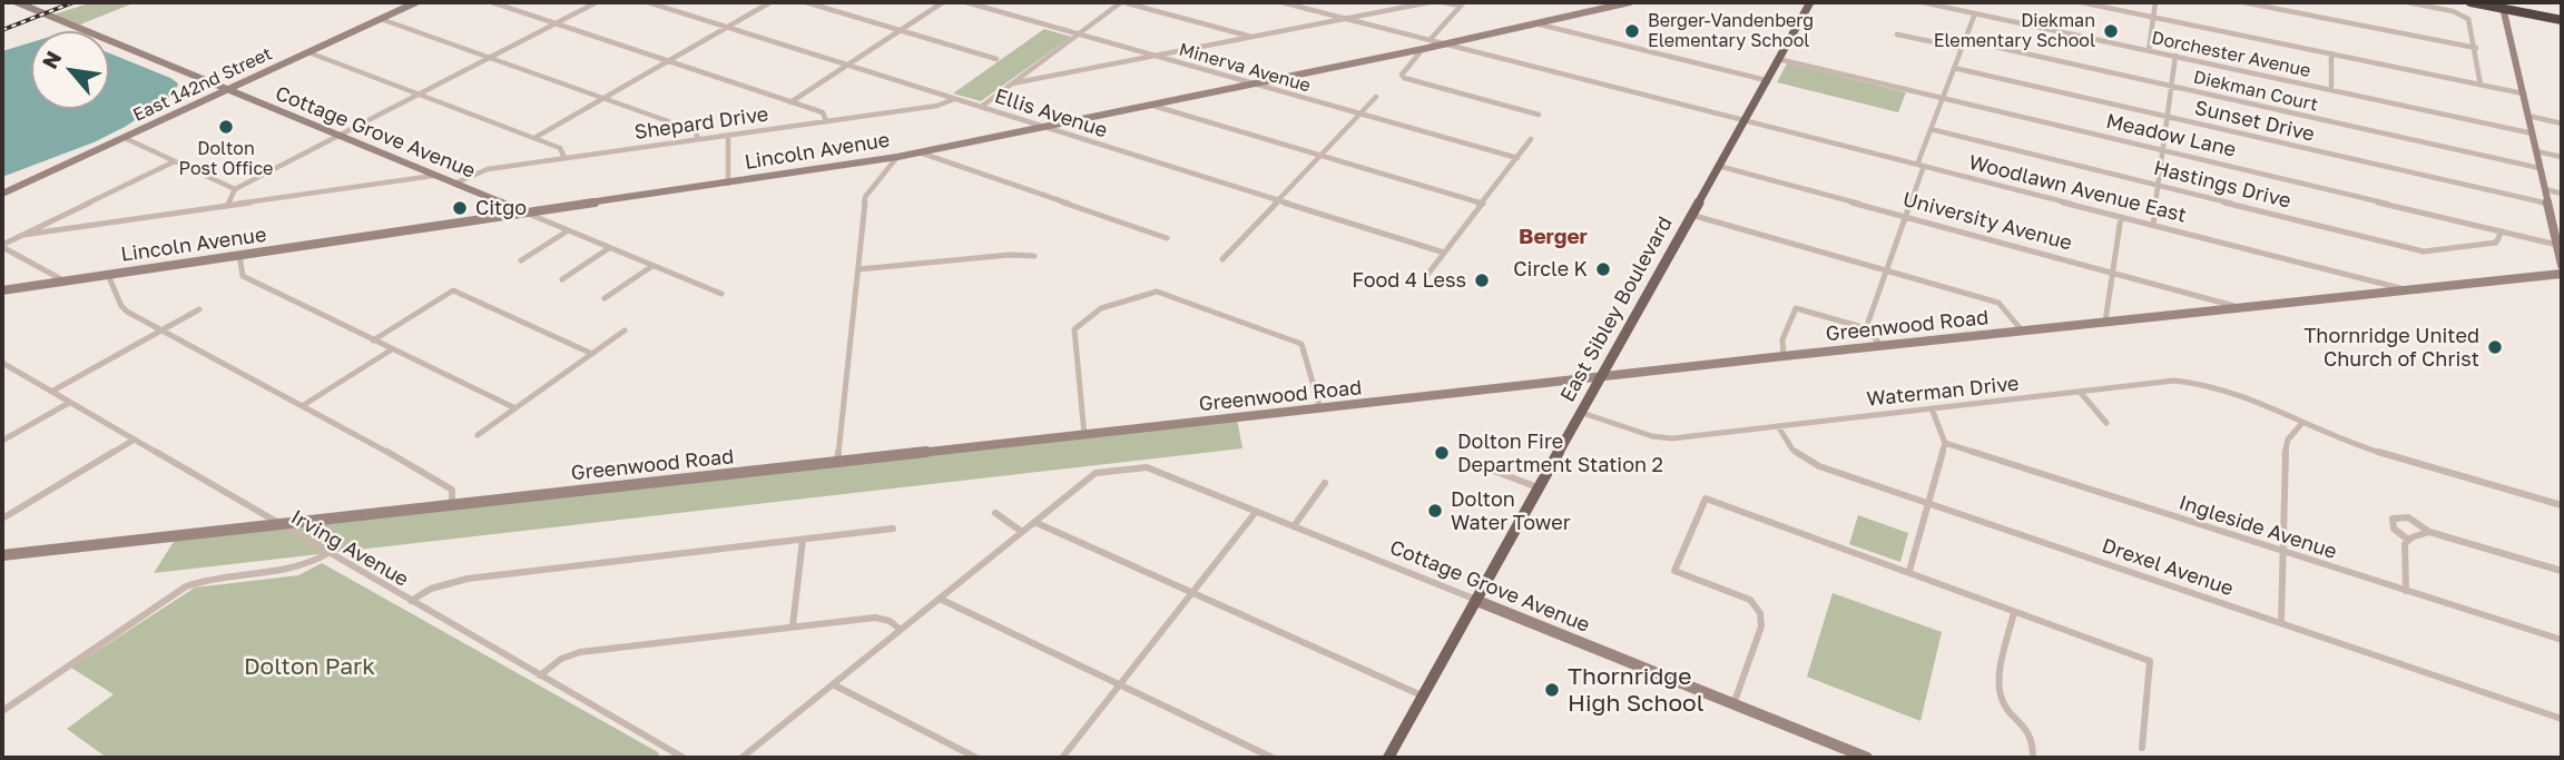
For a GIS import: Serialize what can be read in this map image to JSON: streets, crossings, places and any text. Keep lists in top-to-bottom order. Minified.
{"streets":{"main road":["East Sibley Boulevard"],"street":["Dorchester Avenue","Minerva Avenue","East 142nd Street","Diekman Court","Ellis Avenue","Sunset Drive","Shepard Drive","Cottage Grove Avenue","Meadow Lane","Lincoln Avenue","Hastings Drive","Woodlawn Avenue East","University Avenue","Greenwood Road","Waterman Drive","Ingleside Avenue","Irving Avenue","Drexel Avenue"]},"crossings":[["Minerva Avenue","Lincoln Avenue"],["East 142nd Street","Cottage Grove Avenue"],["Ellis Avenue","Shepard Drive"],["Ellis Avenue","Lincoln Avenue"],["Shepard Drive","Cottage Grove Avenue"],["Cottage Grove Avenue","Lincoln Avenue"],["Cottage Grove Avenue","East Sibley Boulevard"],["Meadow Lane","Hastings Drive"],["Meadow Lane","East Sibley Boulevard"],["Lincoln Avenue","Woodlawn Avenue East"],["Woodlawn Avenue East","East Sibley Boulevard"],["Woodlawn Avenue East","Greenwood Road"],["University Avenue","East Sibley Boulevard"],["University Avenue","Greenwood Road"],["East Sibley Boulevard","Greenwood Road"],["East Sibley Boulevard","Waterman Drive"],["Greenwood Road","Irving Avenue"],["Waterman Drive","Drexel Avenue"]],"districts":["Berger"],"parks":["Dolton Park"],"places":["Berger-Vandenberg Elementary School","Diekman Elementary School","Dolton Post Office","Citgo","Circle K","Food 4 Less","Thornridge United Church of Christ","Dolton Fire Department Station 2","Dolton Water Tower","Thornridge High School"],"north":"top left"}
